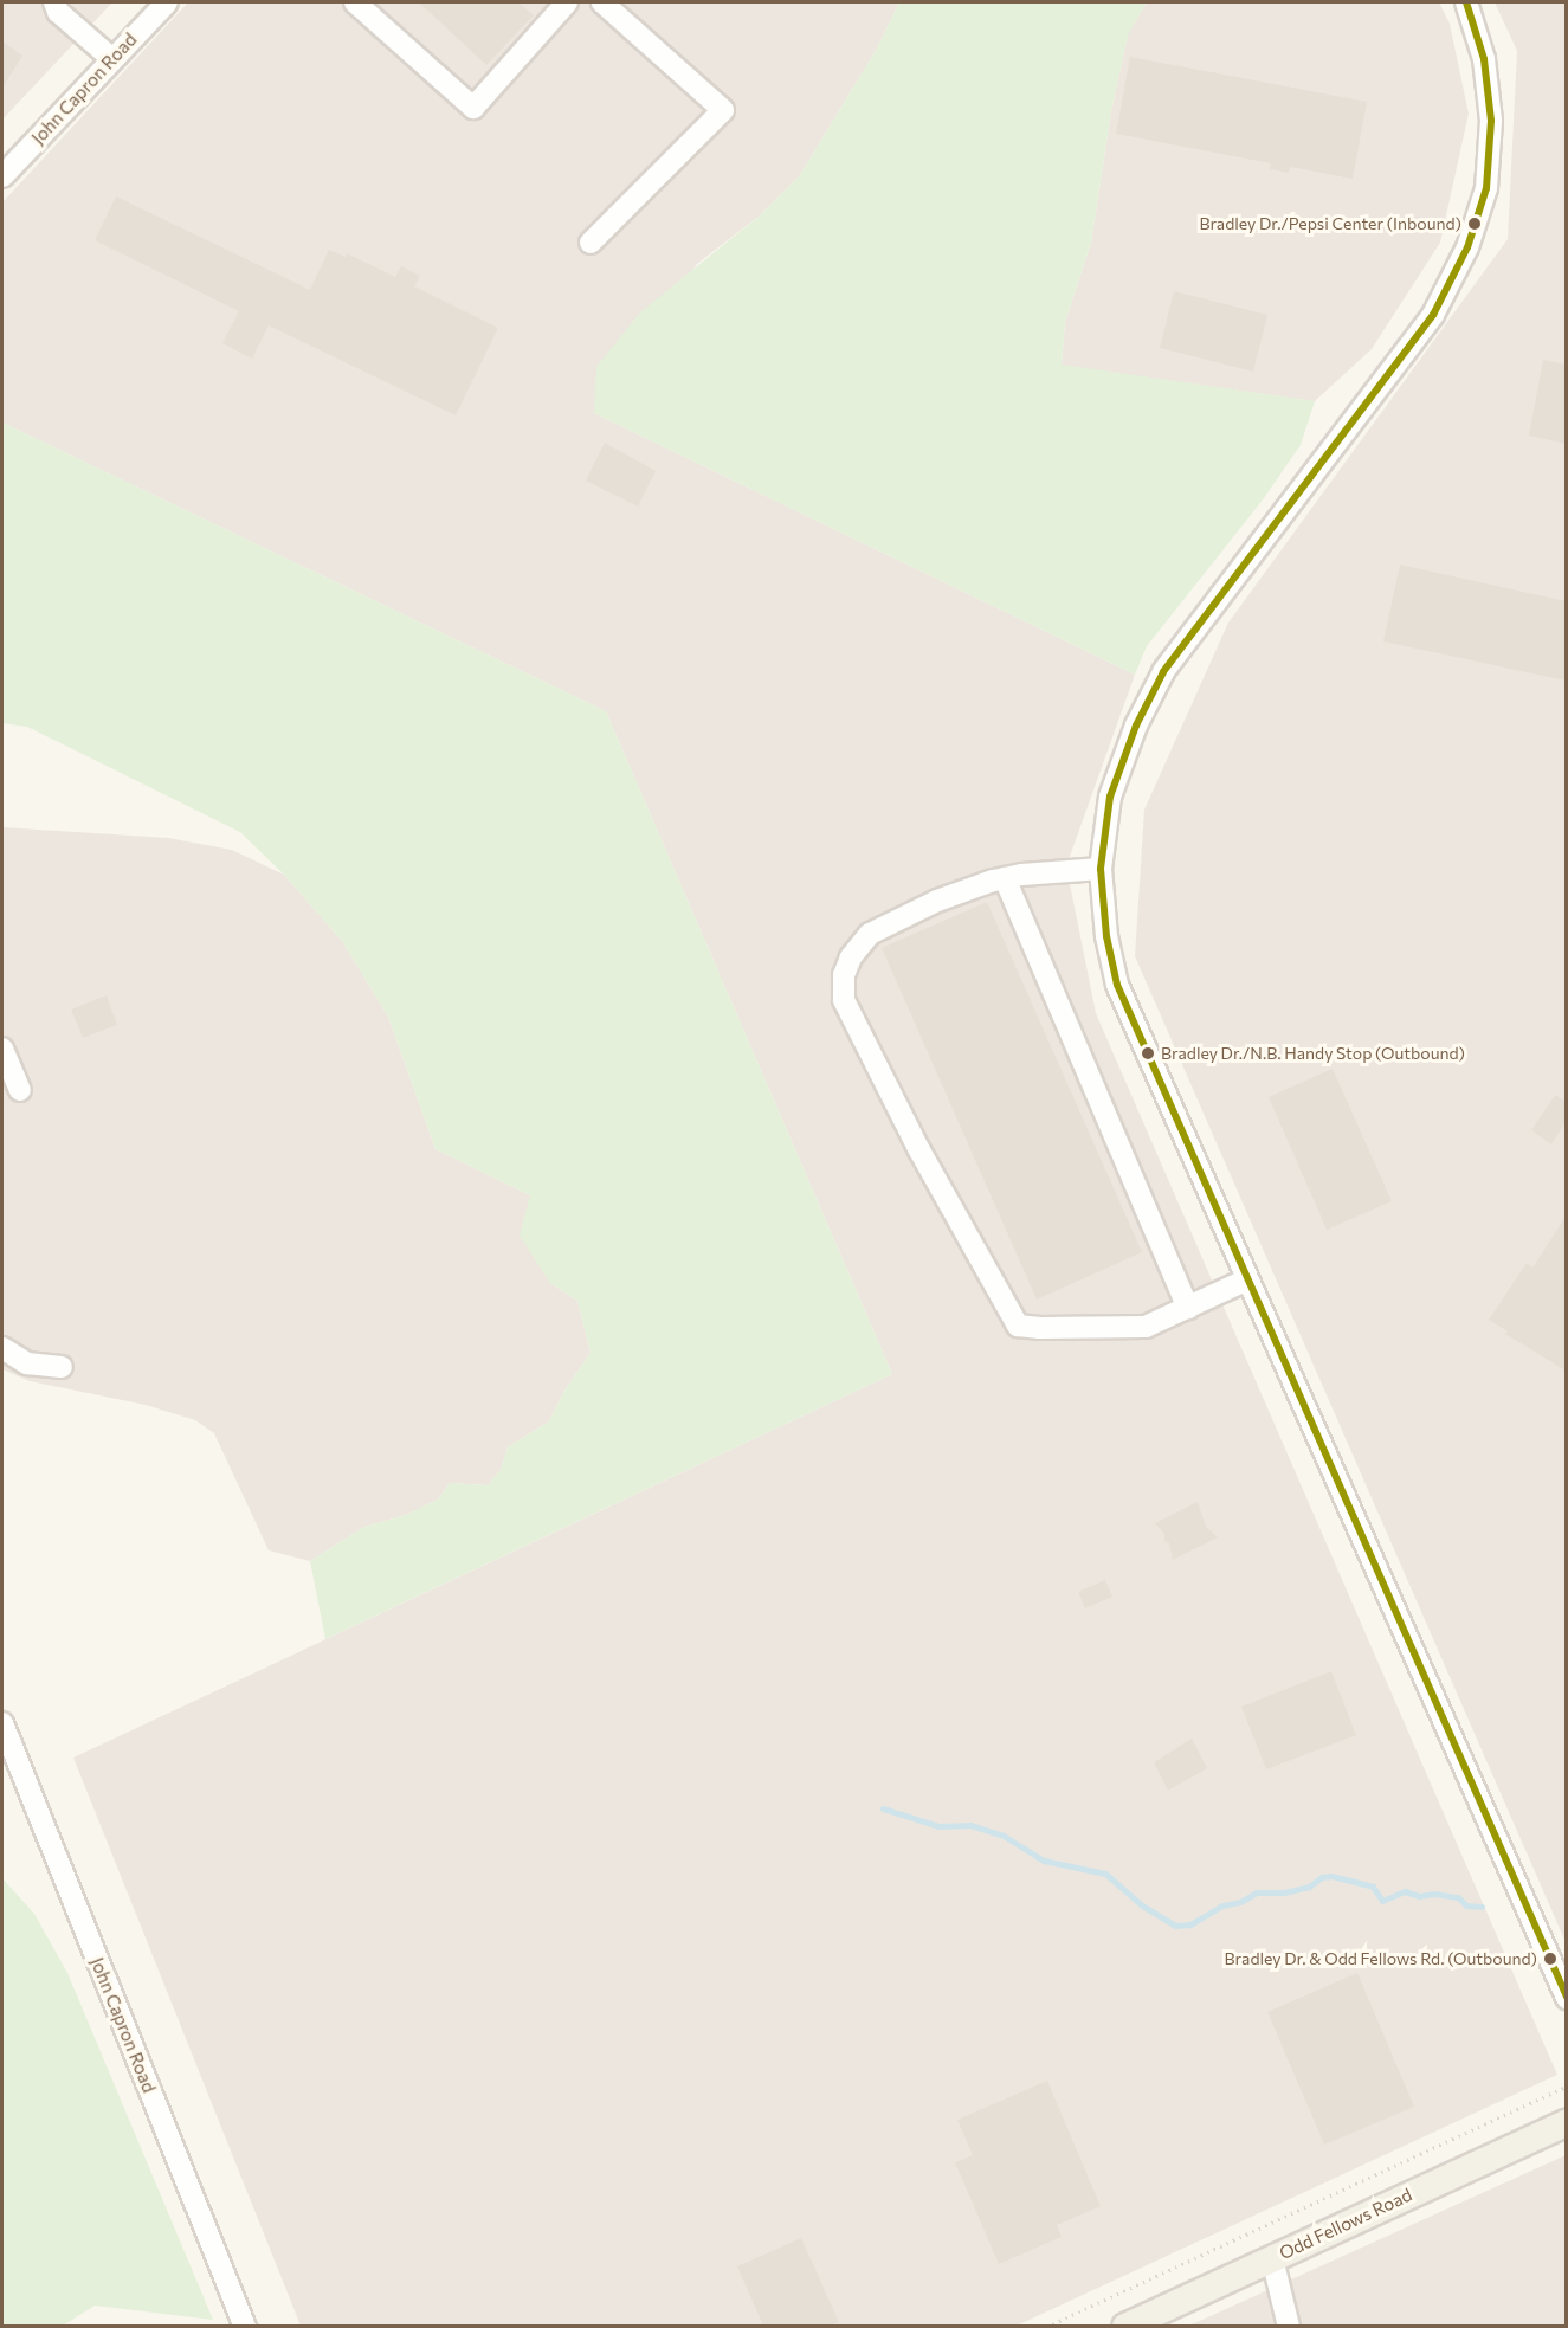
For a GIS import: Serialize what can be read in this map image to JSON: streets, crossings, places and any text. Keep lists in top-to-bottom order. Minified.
{"streets":{"main road":["Odd Fellows Road"],"street":["John Capron Road"]},"places":["Bradley Dr./Pepsi Center (Inbound)","Bradley Dr./N.B. Handy Stop (Outbound)","Bradley Dr. & Odd Fellows Rd. (Outbound)"]}
